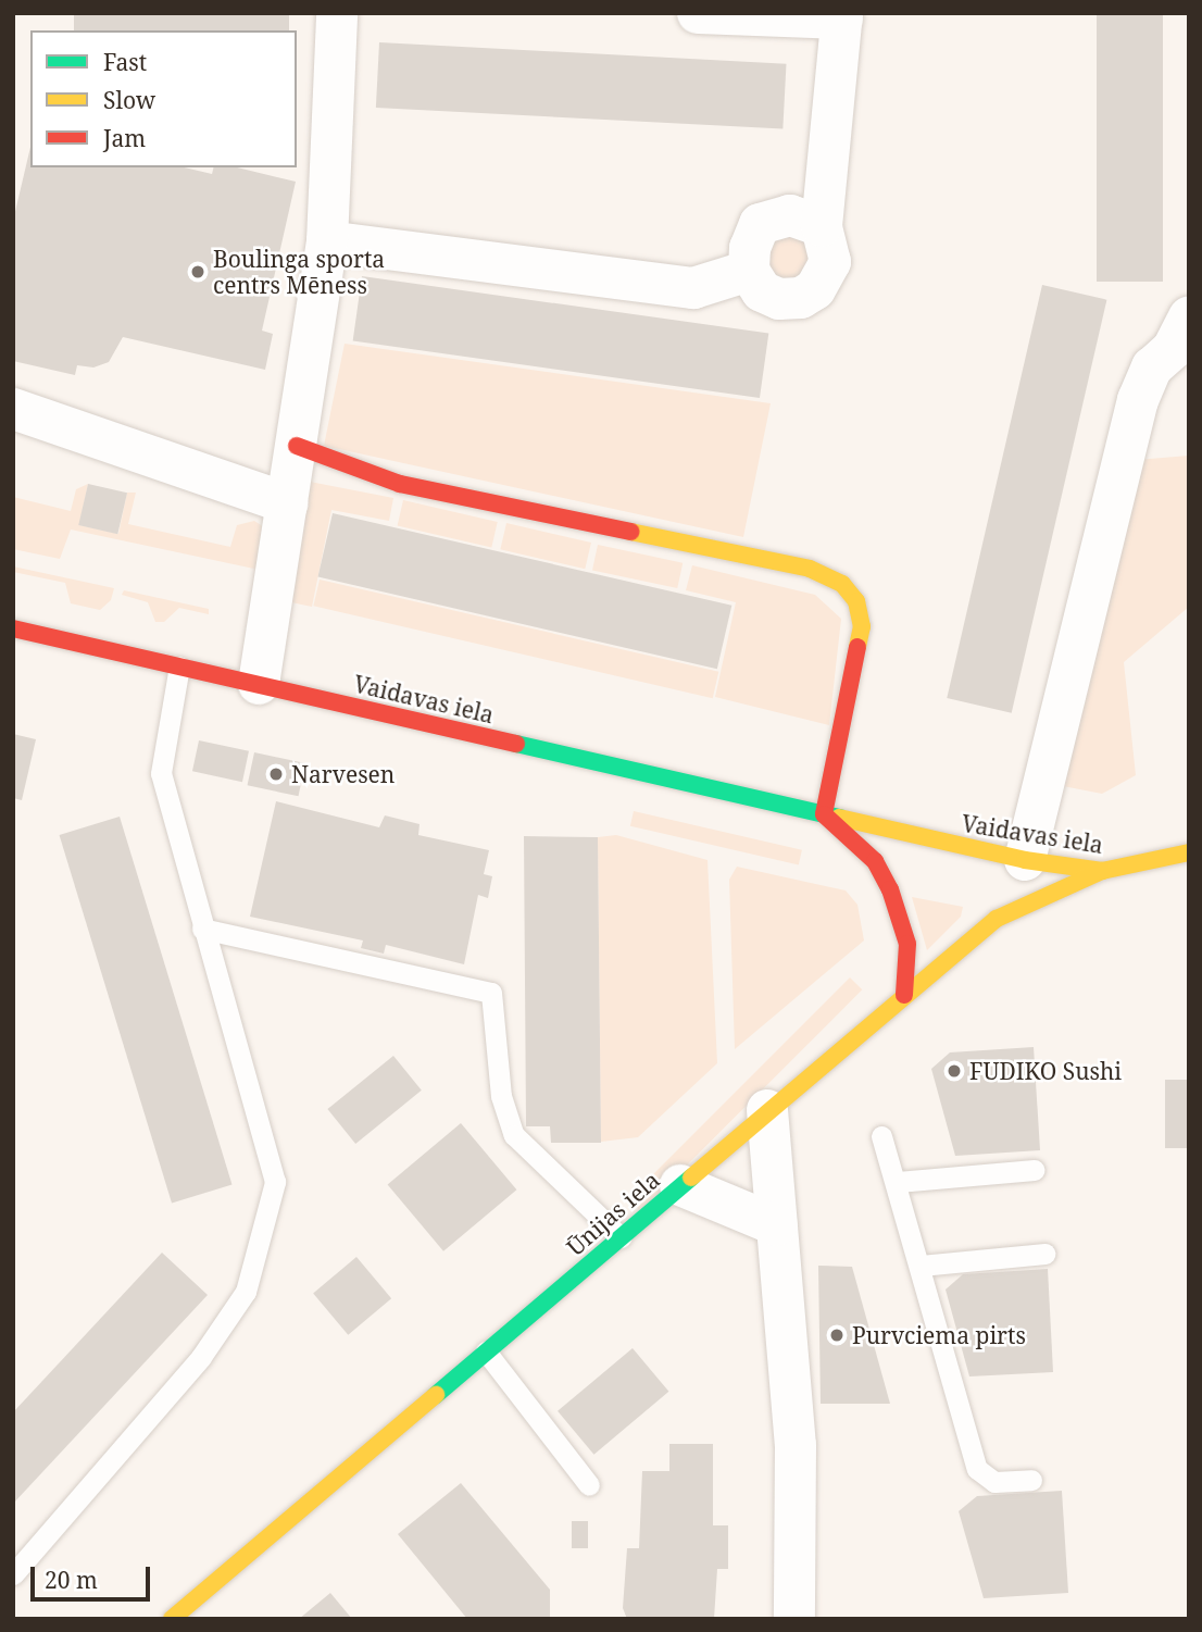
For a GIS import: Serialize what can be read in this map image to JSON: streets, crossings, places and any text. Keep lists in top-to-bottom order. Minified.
{"streets":{"street":["Vaidavas iela","Ūnijas iela"]},"crossings":[["Vaidavas iela","Ūnijas iela"]],"places":["Boulinga sporta centrs Mēness","Narvesen","FUDIKO Sushi","Purvciema pirts"],"legend":["Fast","Slow","Jam"],"scale_bar":"20 m"}
